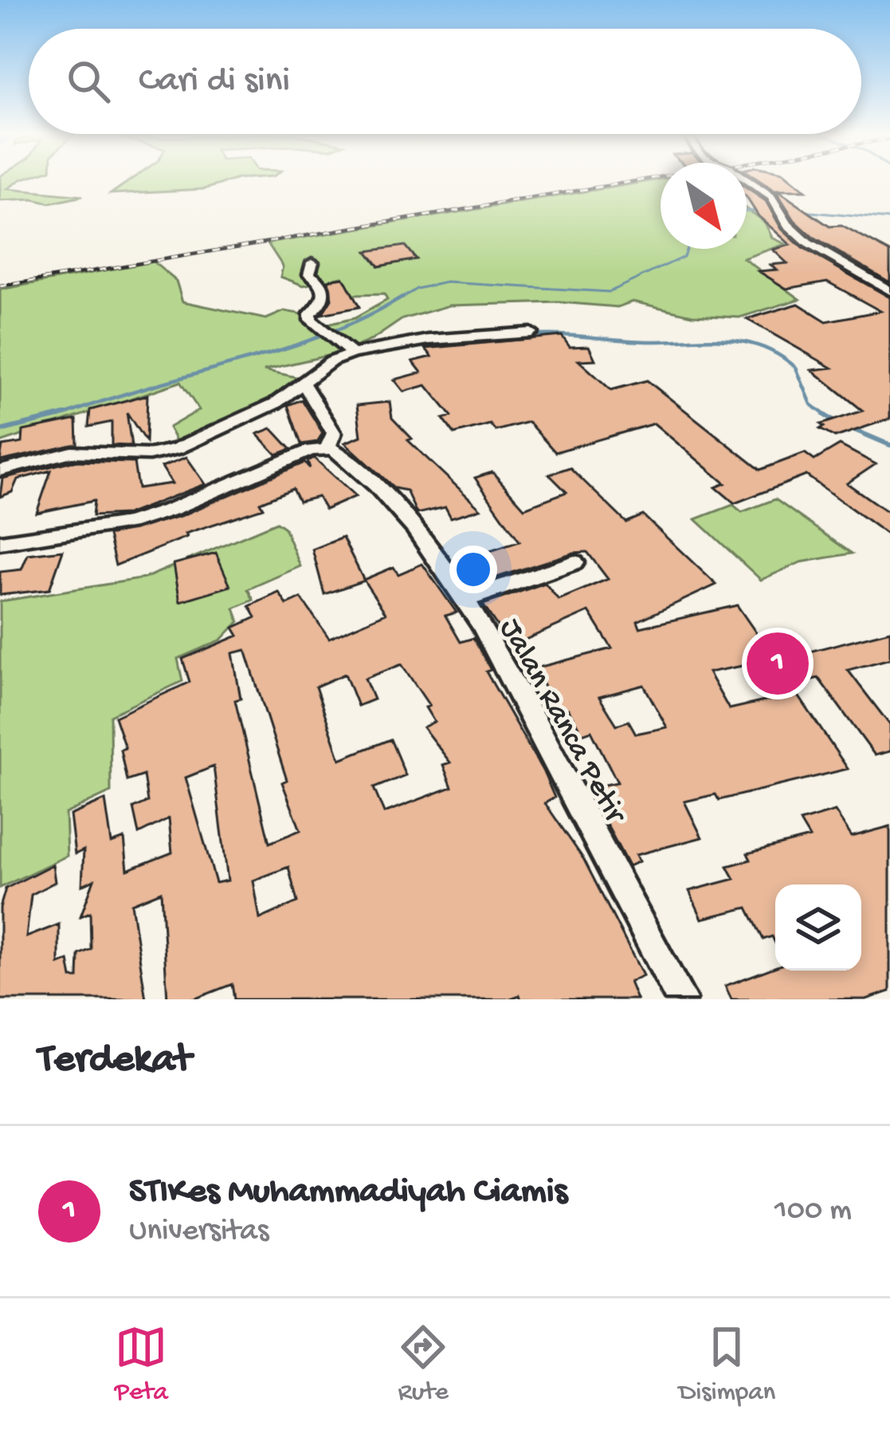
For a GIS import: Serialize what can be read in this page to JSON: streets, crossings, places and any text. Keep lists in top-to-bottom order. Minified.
{"streets":{"street":["Jalan Ranca Petir"]},"north":"bottom right","page":{"search":"Cari di sini","pins":"1","heading":"Terdekat","list":[{"mark":"1","name":"STIKes Muhammadiyah Ciamis","note":"Universitas","value":"100 m"}],"nav":["Peta","Rute","Disimpan"]}}
